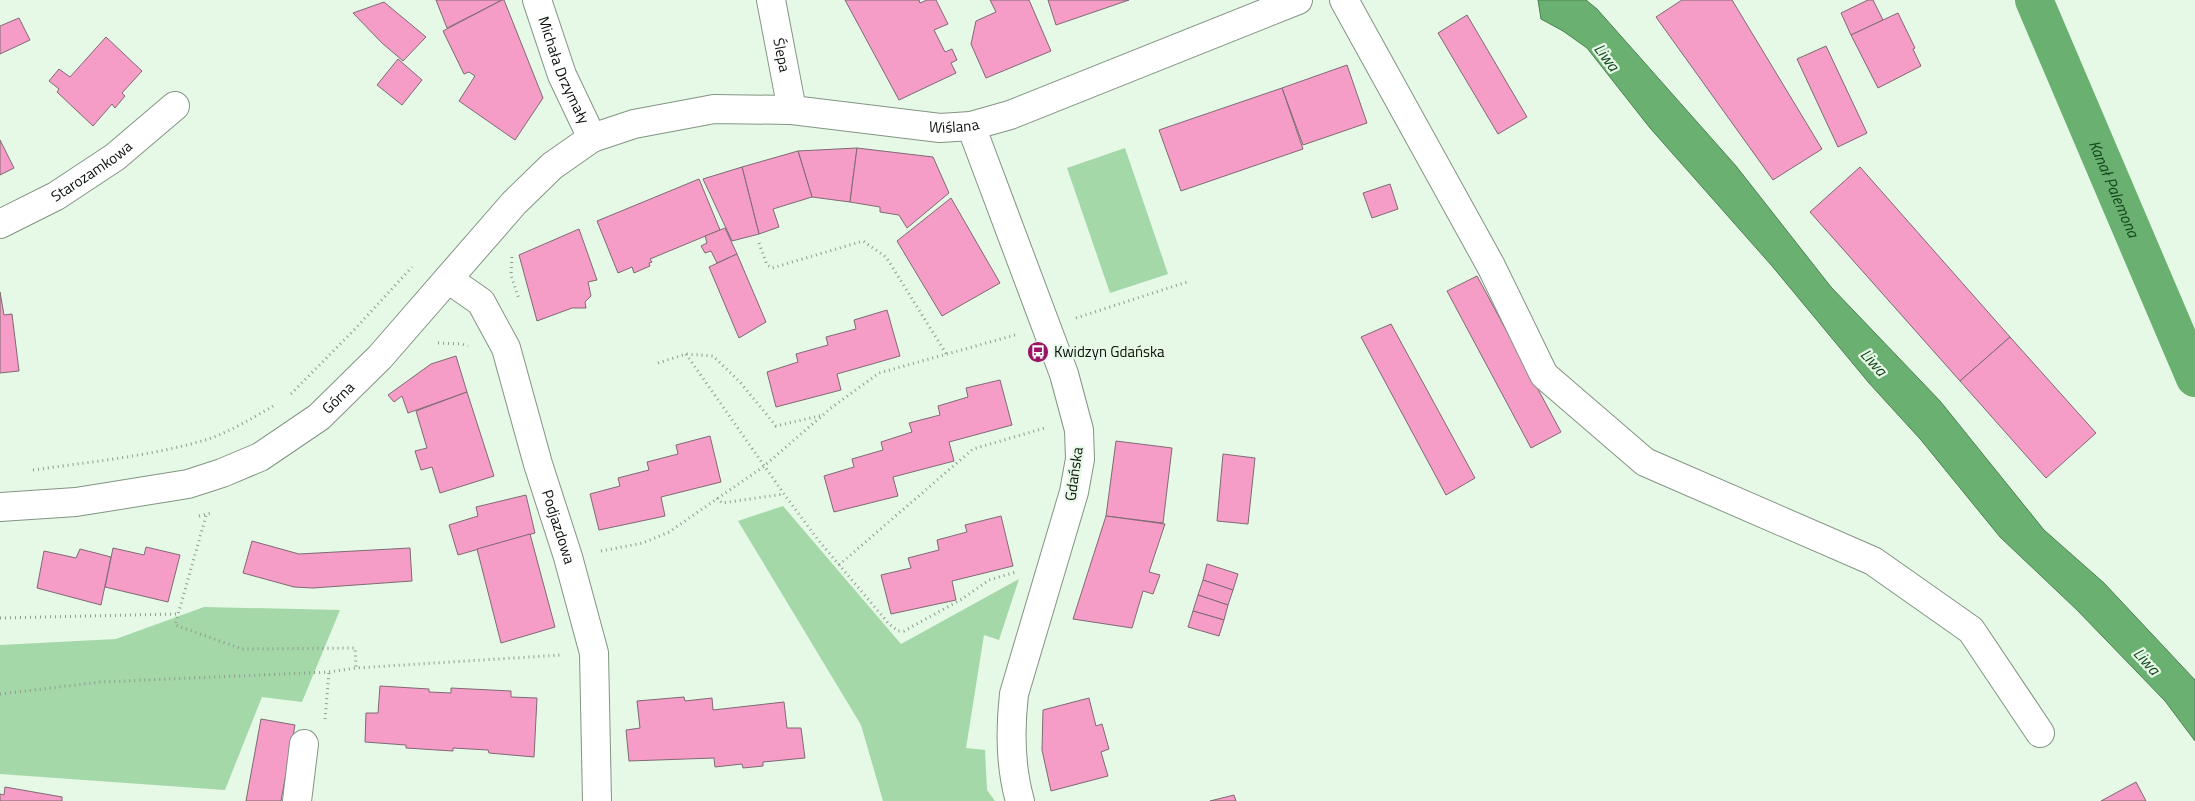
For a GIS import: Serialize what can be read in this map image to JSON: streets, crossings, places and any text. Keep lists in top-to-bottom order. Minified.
{"streets":{"street":["Ślepa","Michała Drzymały","Wiślana","Starozamkowa","Górna","Gdańska","Podjazdowa"]},"crossings":[["Ślepa","Wiślana"],["Michała Drzymały","Wiślana"],["Michała Drzymały","Górna"],["Wiślana","Górna"],["Wiślana","Gdańska"],["Górna","Podjazdowa"]],"water":["Liwa","Kanał Palemona"],"places":{"bus stop":["Kwidzyn Gdańska"]}}
